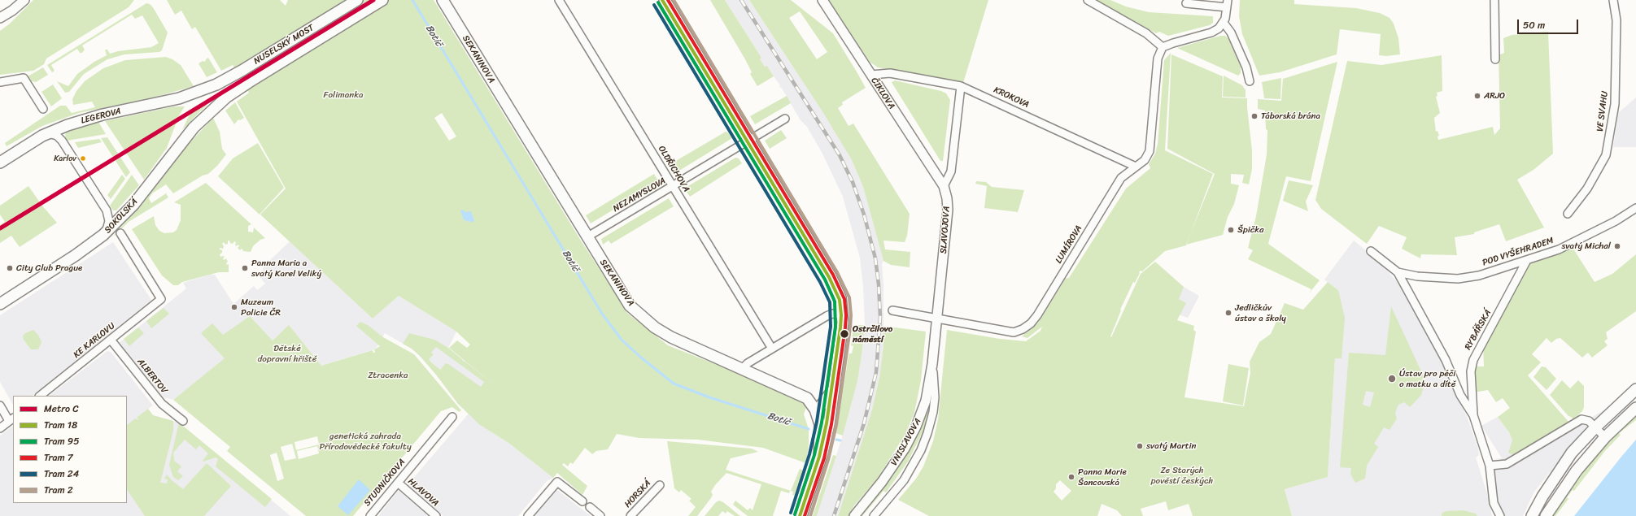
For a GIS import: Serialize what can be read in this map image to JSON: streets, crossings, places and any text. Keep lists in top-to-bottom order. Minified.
{"streets":{"main road":["NUSELSKÝ MOST","SEKANINOVA","LEGEROVA","SOKOLSKÁ"],"street":["ČIKLOVA","KROKOVA","VE SVAHU","OLDŘICHOVA","NEZAMYSLOVA","SLAVOJOVA","LUMÍROVA","POD VYŠEHRADEM","RYBÁŘSKÁ","KE KARLOVU","ALBERTOV","VNISLAVOVA","STUDNIČKOVA","HLAVOVA","HORSKÁ"]},"crossings":[["NUSELSKÝ MOST","LEGEROVA"],["NUSELSKÝ MOST","SOKOLSKÁ"],["SEKANINOVA","NEZAMYSLOVA"],["ČIKLOVA","KROKOVA"],["ČIKLOVA","SLAVOJOVA"],["KROKOVA","LUMÍROVA"],["OLDŘICHOVA","NEZAMYSLOVA"],["SLAVOJOVA","LUMÍROVA"],["SLAVOJOVA","VNISLAVOVA"],["LUMÍROVA","VNISLAVOVA"],["POD VYŠEHRADEM","RYBÁŘSKÁ"],["KE KARLOVU","ALBERTOV"],["STUDNIČKOVA","HLAVOVA"]],"water":["Botič"],"parks":["Folimanka","Dětské dopravní hřiště","Ztracenka","genetická zahrada Přírodovědecké fakulty","Ze Starých pověstí českých"],"places":["ARJO","Táborská brána","Karlov","Špička","svatý Michal","City Club Prague","Panna Maria a svatý Karel Veliký","Muzeum Policie ČR","Jedličkův ústav a školy","Ostrčilovo náměstí","Ústav pro péči o matku a dítě","svatý Martin","Panna Marie Šancovská"],"lines":["metro line C","tram line 18","tram line 7","tram line 2","tram line 95","tram line 24"],"legend":["Metro C","Tram 18","Tram 95","Tram 7","Tram 24","Tram 2"],"scale_bar":"50 m"}
